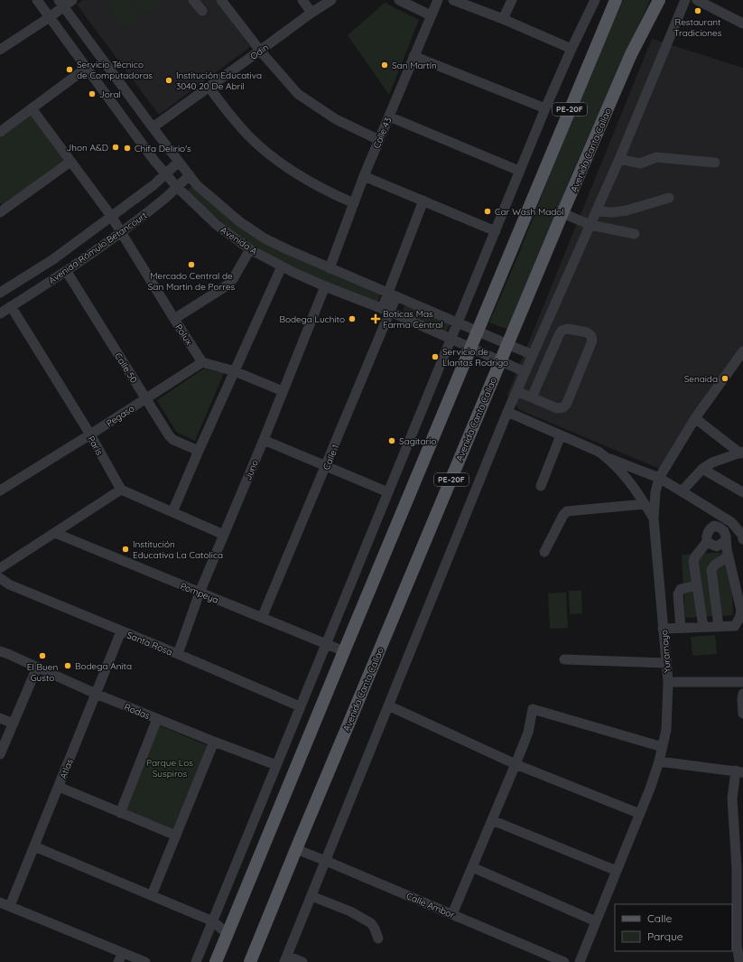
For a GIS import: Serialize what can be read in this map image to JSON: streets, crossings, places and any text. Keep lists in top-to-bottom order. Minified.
{"streets":{"main road":["PE-20F","Avenida Canta Callao"],"street":["Odin","Calle 43","Avenida A","Avenida Rómulo Betancourt","Polux","Calle 50","Pegaso","Paris","Calle 1","Juno","Pompeya","Santa Rosa","Yuramayo","Rodas","Atlas","Calle Ambor"]},"crossings":[["Odin","Avenida A"],["PE-20F","Avenida A"],["PE-20F","Pompeya"],["Calle 43","Avenida A"],["Avenida Canta Callao","Avenida A"],["Avenida Canta Callao","Calle Ambor"],["Avenida A","Avenida Rómulo Betancourt"],["Avenida A","Calle 1"],["Avenida A","Juno"],["Avenida Rómulo Betancourt","Polux"],["Avenida Rómulo Betancourt","Calle 50"],["Avenida Rómulo Betancourt","Paris"],["Polux","Pegaso"],["Calle 50","Pegaso"],["Pegaso","Paris"],["Calle 1","Pompeya"],["Juno","Pompeya"],["Juno","Santa Rosa"],["Santa Rosa","Atlas"],["Rodas","Atlas"]],"parks":["Parque Los Suspiros"],"places":{"other":["Restaurant Tradiciones","San Martín","Servicio Técnico de Computadoras","Institución Educativa 3040 20 De Abril","Joral","Jhon A&D","Chifa Delirio's","Car Wash Madol","Mercado Central de San Martin de Porres","Bodega Luchito","Servicio de Llantas Rodrigo","Senaida","Sagitario","Institución Educativa La Catolica","El Buen Gusto","Bodega Anita"],"health":["Boticas Mas Farma Central"]},"legend":["Calle","Parque"]}
